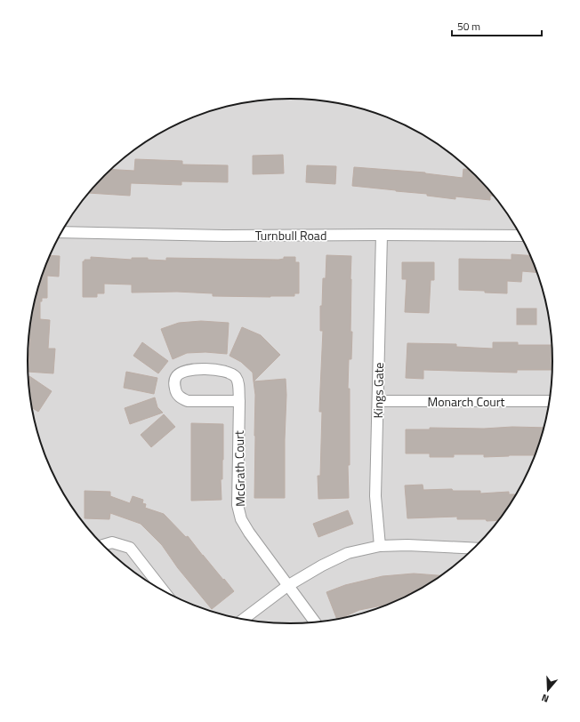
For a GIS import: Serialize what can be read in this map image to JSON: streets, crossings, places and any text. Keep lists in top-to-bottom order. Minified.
{"streets":{"street":["Turnbull Road","Kings Gate","Monarch Court","McGrath Court"]},"crossings":[["Turnbull Road","Kings Gate"],["Kings Gate","Monarch Court"]],"scale_bar":"50 m","north":"bottom"}
